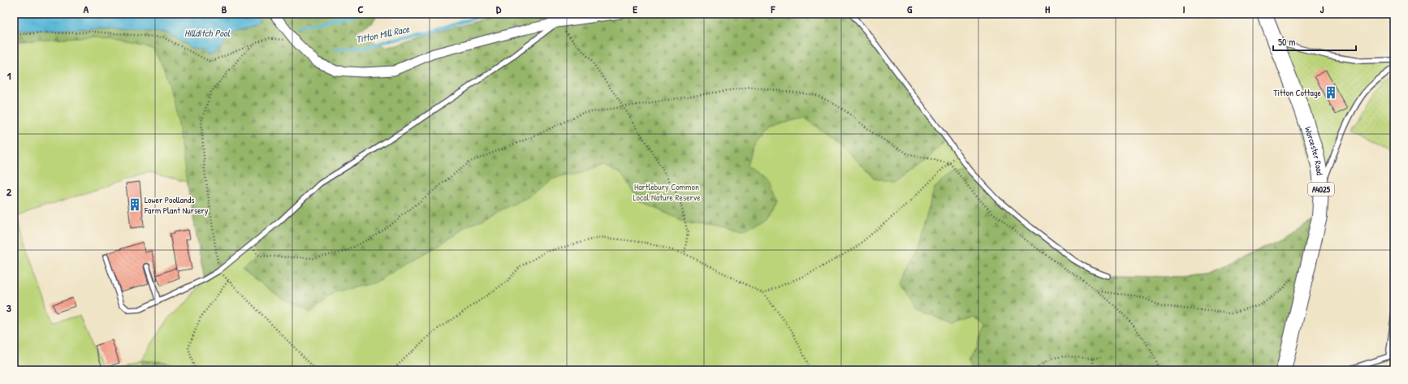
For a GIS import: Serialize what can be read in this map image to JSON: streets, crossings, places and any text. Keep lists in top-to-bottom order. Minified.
{"streets":{"main road":["Worcester Road","A4025"]},"water":["Hillditch Pool","Titton Mill Race"],"parks":["Hartlebury Common Local Nature Reserve"],"places":{"building":["Titton Cottage","Lower Poollands Farm Plant Nursery"]},"scale_bar":"50 m","grid":{"columns":["A","B","C","D","E","F","G","H","I","J"],"rows":["1","2","3"]}}
